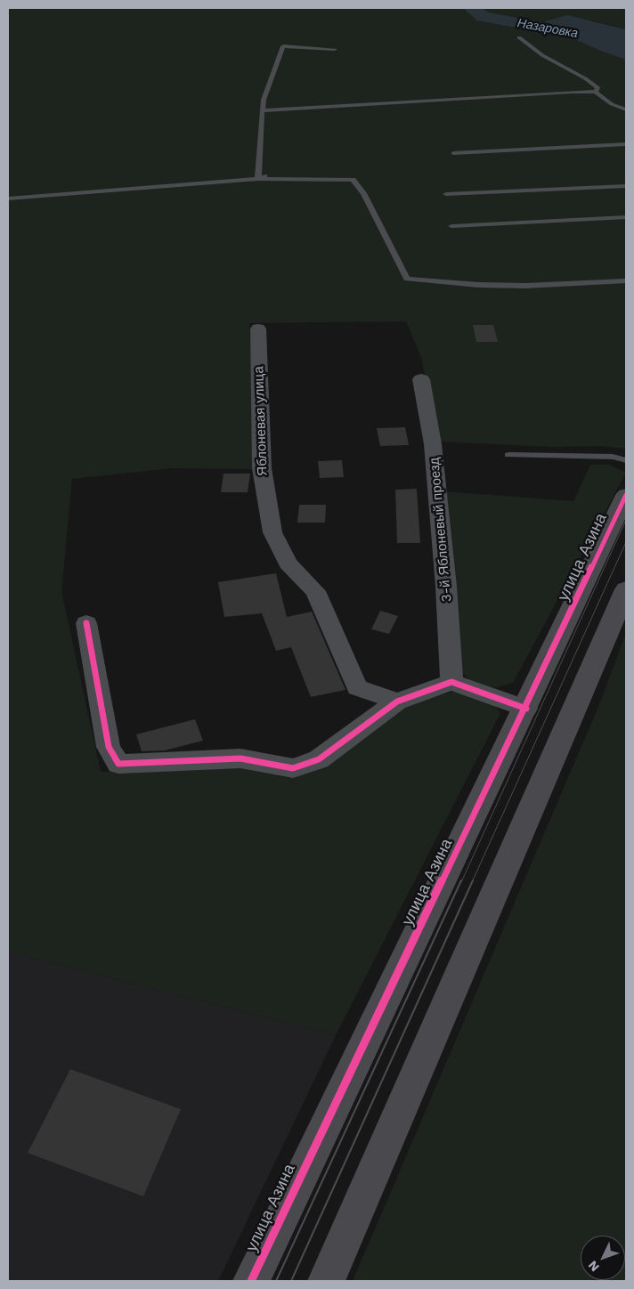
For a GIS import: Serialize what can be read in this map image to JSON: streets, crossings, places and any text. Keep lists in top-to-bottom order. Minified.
{"streets":{"street":["Яблоневая улица","3-й Яблоневый проезд","улица Азина"]},"water":["Назаровка"],"north":"bottom left"}
